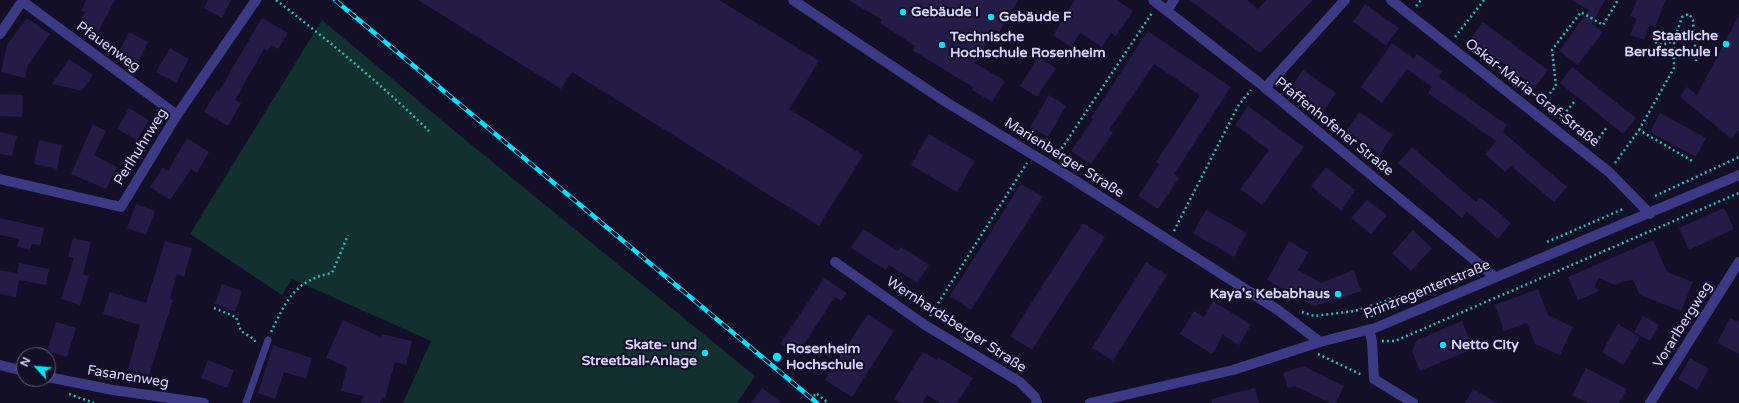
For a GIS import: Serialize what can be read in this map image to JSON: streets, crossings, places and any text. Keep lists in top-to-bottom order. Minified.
{"streets":{"street":["Pfauenweg","Oskar-Maria-Graf-Straße","Pfaffenhofener Straße","Perlhuhnweg","Marienberger Straße","Prinzregentenstraße","Wernhardsberger Straße","Vorarlbergweg","Fasanenweg"]},"crossings":[["Pfauenweg","Perlhuhnweg"],["Oskar-Maria-Graf-Straße","Prinzregentenstraße"],["Pfaffenhofener Straße","Prinzregentenstraße"],["Marienberger Straße","Prinzregentenstraße"]],"places":["Gebäude I","Gebäude F","Staatliche Berufsschule I","Technische Hochschule Rosenheim","Kaya's Kebabhaus","Netto City","Skate- und Streetball-Anlage","Rosenheim Hochschule"],"north":"top left"}
